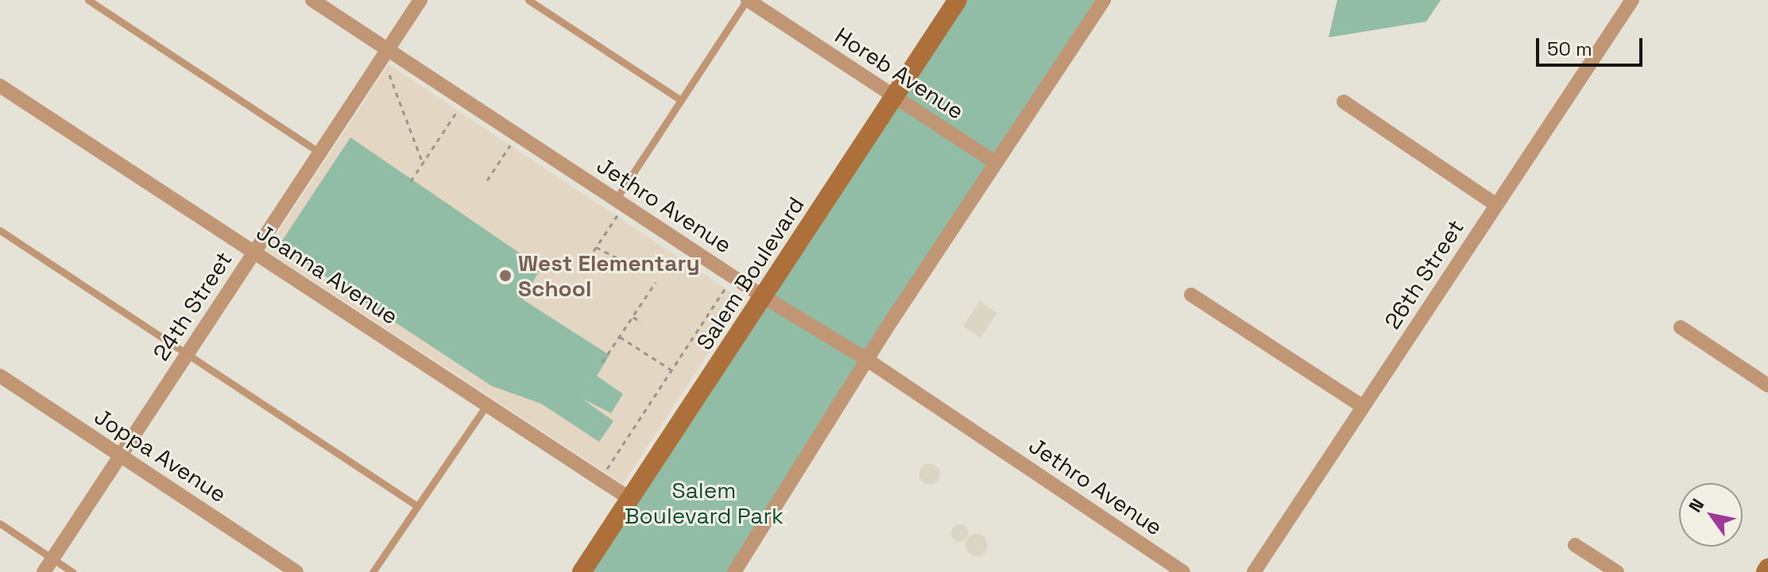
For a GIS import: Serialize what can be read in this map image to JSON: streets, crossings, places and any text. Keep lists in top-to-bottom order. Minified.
{"streets":{"street":["Horeb Avenue","Jethro Avenue","Salem Boulevard","Joanna Avenue","26th Street","24th Street","Joppa Avenue"]},"crossings":[["Horeb Avenue","Salem Boulevard"],["Jethro Avenue","Salem Boulevard"],["Jethro Avenue","24th Street"],["Salem Boulevard","Joanna Avenue"],["Joanna Avenue","24th Street"],["24th Street","Joppa Avenue"]],"parks":["Salem Boulevard Park"],"places":["West Elementary School"],"scale_bar":"50 m","north":"top left"}
